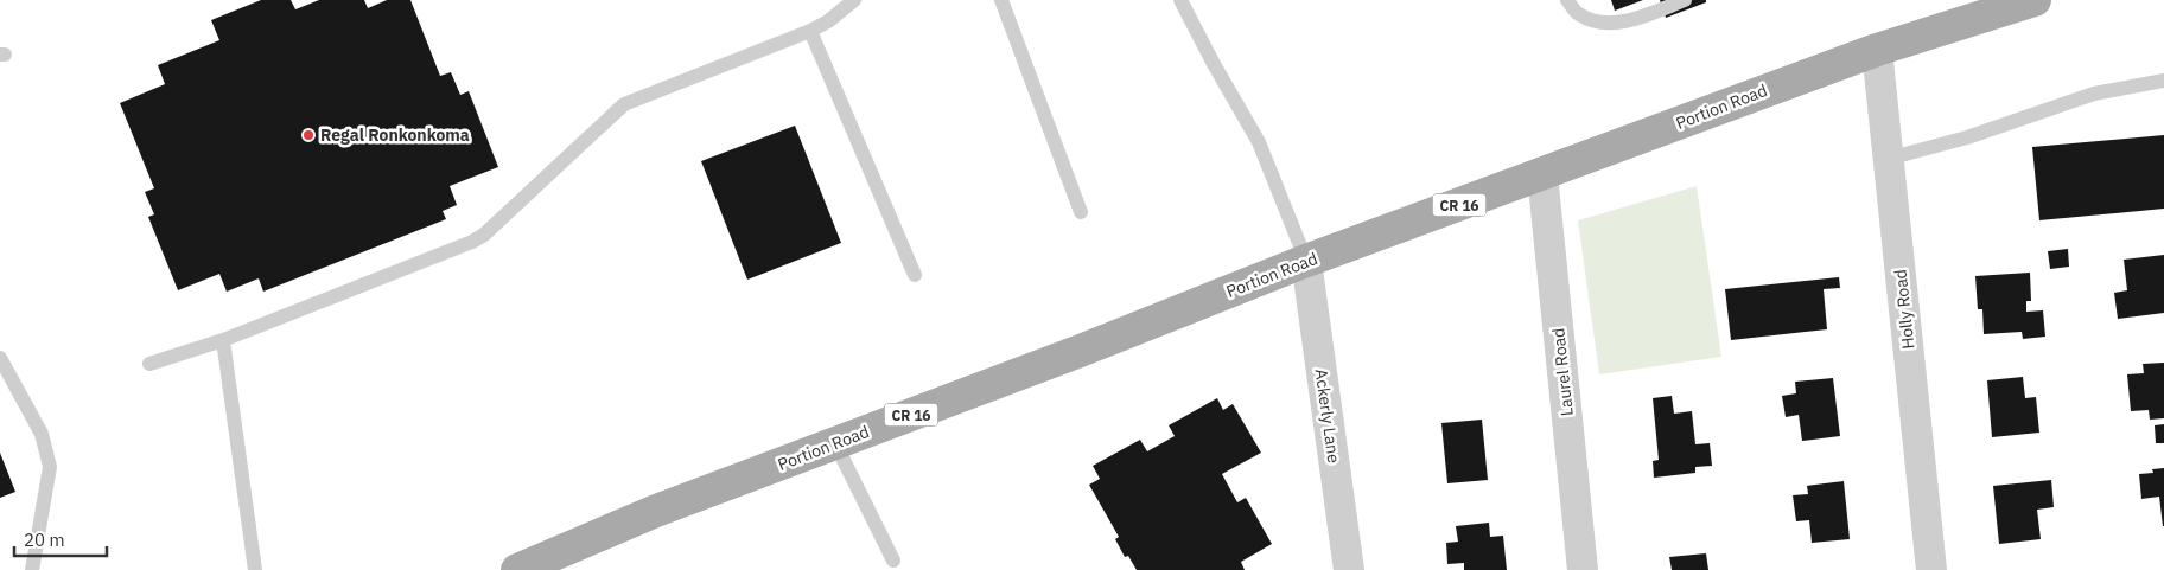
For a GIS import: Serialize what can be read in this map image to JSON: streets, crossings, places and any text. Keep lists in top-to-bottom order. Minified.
{"streets":{"main road":["Portion Road","CR 16"],"street":["Holly Road","Laurel Road","Ackerly Lane"]},"crossings":[["Portion Road","Holly Road"],["Portion Road","Laurel Road"],["Portion Road","Ackerly Lane"]],"places":["Regal Ronkonkoma"],"scale_bar":"20 m"}
